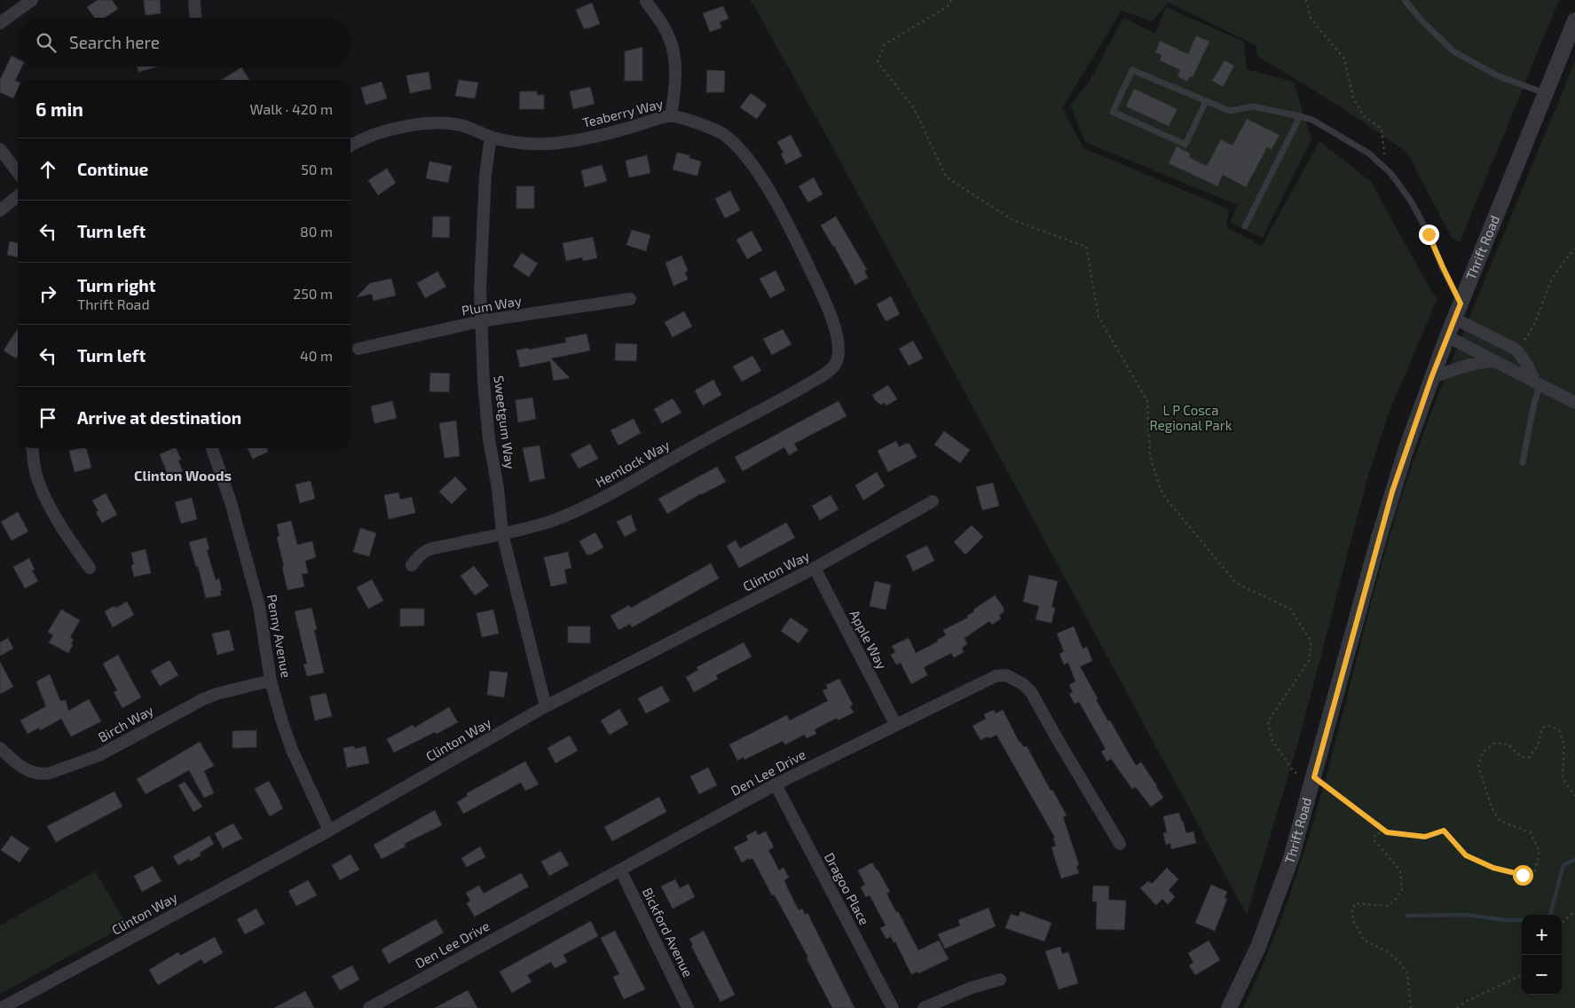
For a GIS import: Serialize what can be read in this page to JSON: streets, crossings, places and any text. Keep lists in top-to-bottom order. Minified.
{"streets":{"street":["Teaberry Way","Thrift Road","Plum Way","Sweetgum Way","Hemlock Way","Clinton Way","Penny Avenue","Apple Way","Birch Way","Den Lee Drive","Dragoo Place","Bickford Avenue"]},"crossings":[["Teaberry Way","Sweetgum Way"],["Teaberry Way","Hemlock Way"],["Plum Way","Sweetgum Way"],["Sweetgum Way","Hemlock Way"],["Sweetgum Way","Clinton Way"],["Clinton Way","Penny Avenue"],["Clinton Way","Apple Way"],["Penny Avenue","Birch Way"],["Apple Way","Den Lee Drive"],["Den Lee Drive","Dragoo Place"],["Den Lee Drive","Bickford Avenue"]],"districts":["Clinton Woods"],"parks":["L P Cosca Regional Park"],"page":{"search":"Search here","heading":["6 min","Walk · 420 m"],"list":[["Continue","50 m"],["Turn left","80 m"],["Turn right","Thrift Road","250 m"],["Turn left","40 m"],"Arrive at destination"],"map_buttons":["+","−"]}}
